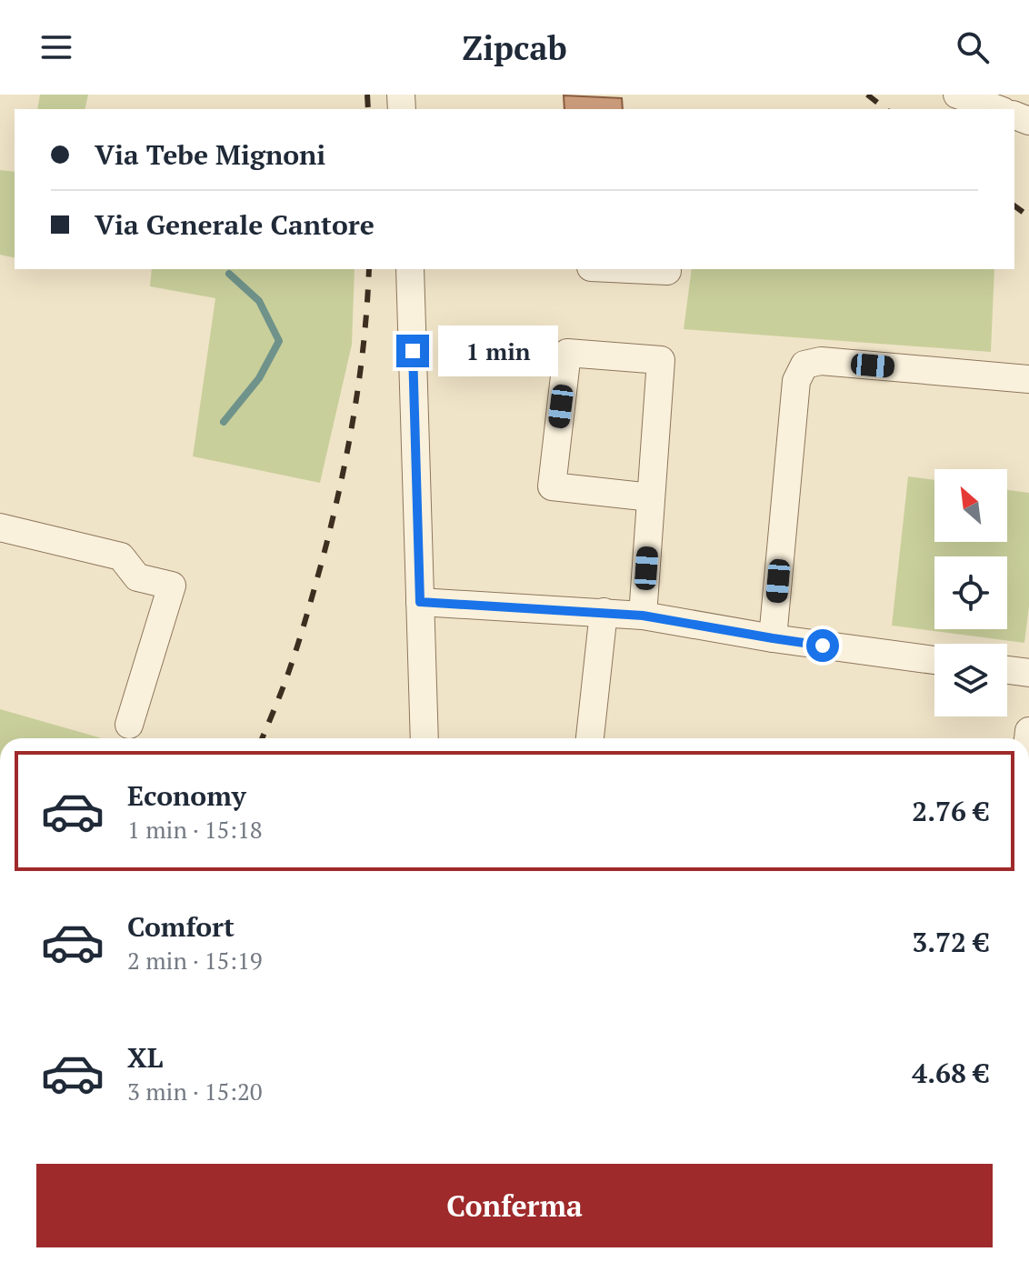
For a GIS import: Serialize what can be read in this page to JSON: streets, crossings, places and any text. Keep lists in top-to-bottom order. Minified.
{"north":"top left","page":{"header":"Zipcab","banner":["Via Tebe Mignoni","Via Generale Cantore"],"bubble":"1 min","list":[{"name":"Economy","note":"1 min · 15:18","value":"2.76 €"},{"name":"Comfort","note":"2 min · 15:19","value":"3.72 €"},{"name":"XL","note":"3 min · 15:20","value":"4.68 €"}],"buttons":"Conferma"}}
